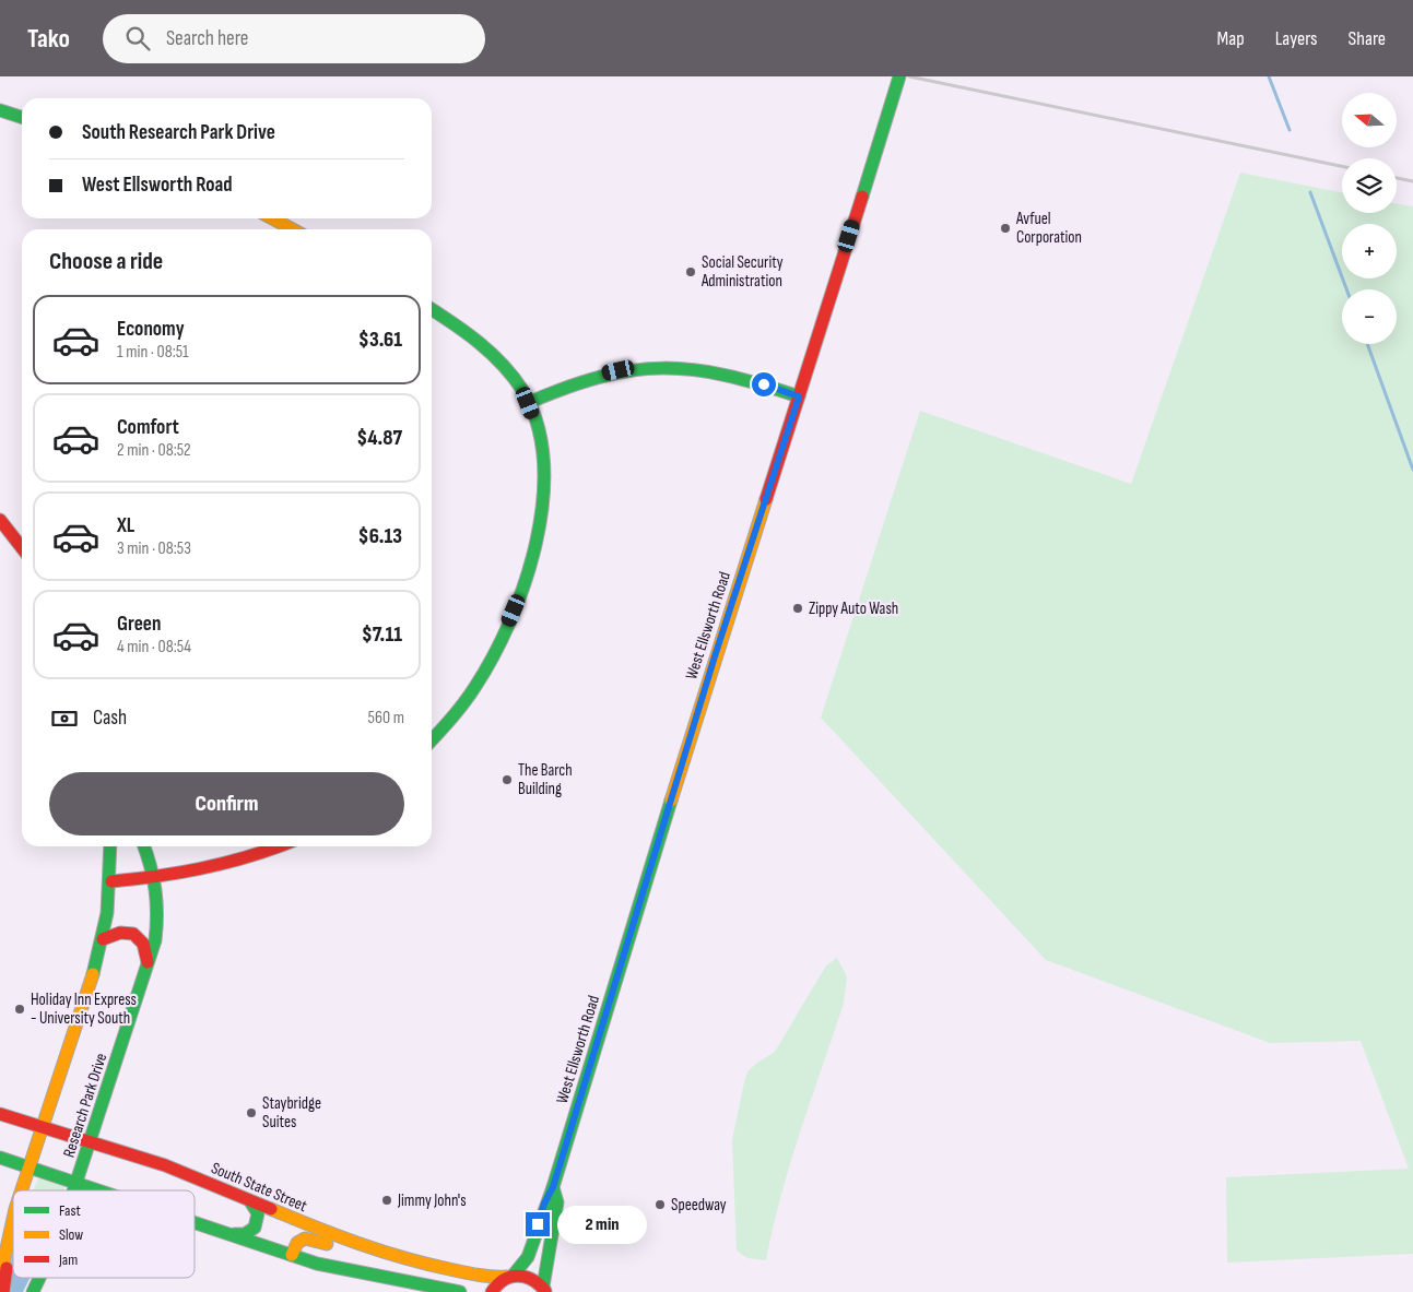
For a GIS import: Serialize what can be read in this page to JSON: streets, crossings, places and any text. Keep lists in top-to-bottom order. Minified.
{"streets":{"main road":["West Ellsworth Road","Research Park Drive","South State Street"]},"crossings":[["West Ellsworth Road","South State Street"],["Research Park Drive","South State Street"]],"places":["Avfuel Corporation","Social Security Administration","Zippy Auto Wash","The Barch Building","Holiday Inn Express - University South","Staybridge Suites","Jimmy John's","Speedway"],"legend":["Fast","Slow","Jam"],"north":"left","page":{"header":"Tako","search":"Search here","nav":["Map","Layers","Share"],"map_buttons":["+","−"],"banner":["South Research Park Drive","West Ellsworth Road"],"heading":"Choose a ride","list":[{"name":"Economy","note":"1 min · 08:51","value":"$3.61"},{"name":"Comfort","note":"2 min · 08:52","value":"$4.87"},{"name":"XL","note":"3 min · 08:53","value":"$6.13"},{"name":"Green","note":"4 min · 08:54","value":"$7.11"}],"pay":["Cash","560 m"],"buttons":"Confirm","bubble":"2 min"}}
